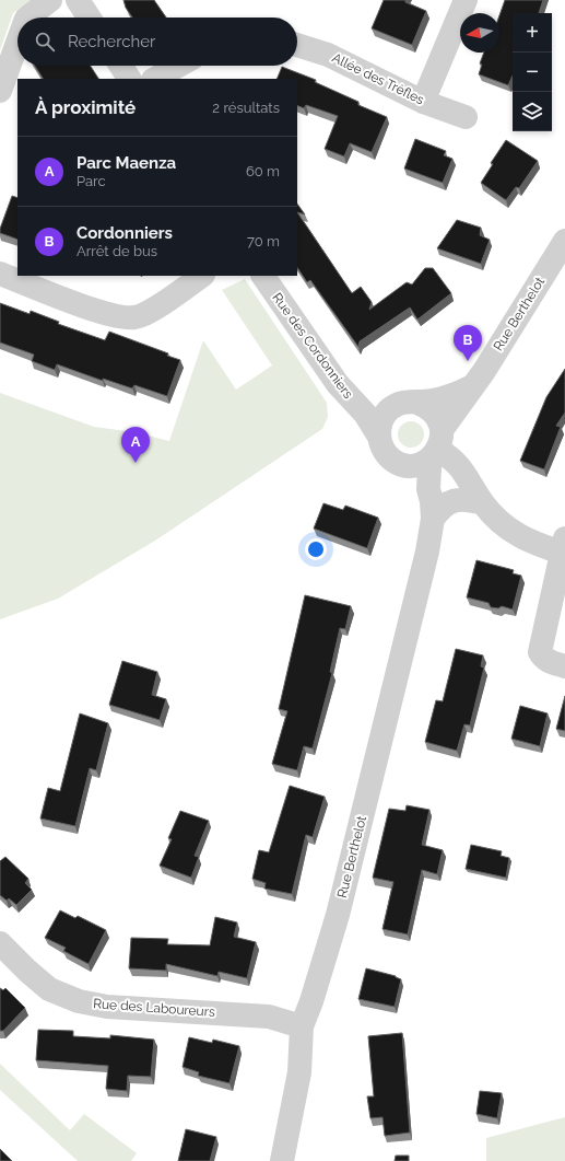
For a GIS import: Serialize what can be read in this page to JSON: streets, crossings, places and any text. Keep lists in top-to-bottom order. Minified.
{"streets":{"street":["Allée des Trèfles","Rue Berthelot","Rue des Cordonniers","Rue des Laboureurs"]},"crossings":[["Rue Berthelot","Rue des Cordonniers"],["Rue Berthelot","Rue des Laboureurs"]],"north":"left","page":{"map_buttons":["+","−"],"search":"Rechercher","heading":["À proximité","2 résultats"],"list":[{"mark":"A","name":"Parc Maenza","note":"Parc","value":"60 m"},{"mark":"B","name":"Cordonniers","note":"Arrêt de bus","value":"70 m"}],"pins":["B","A"]}}
